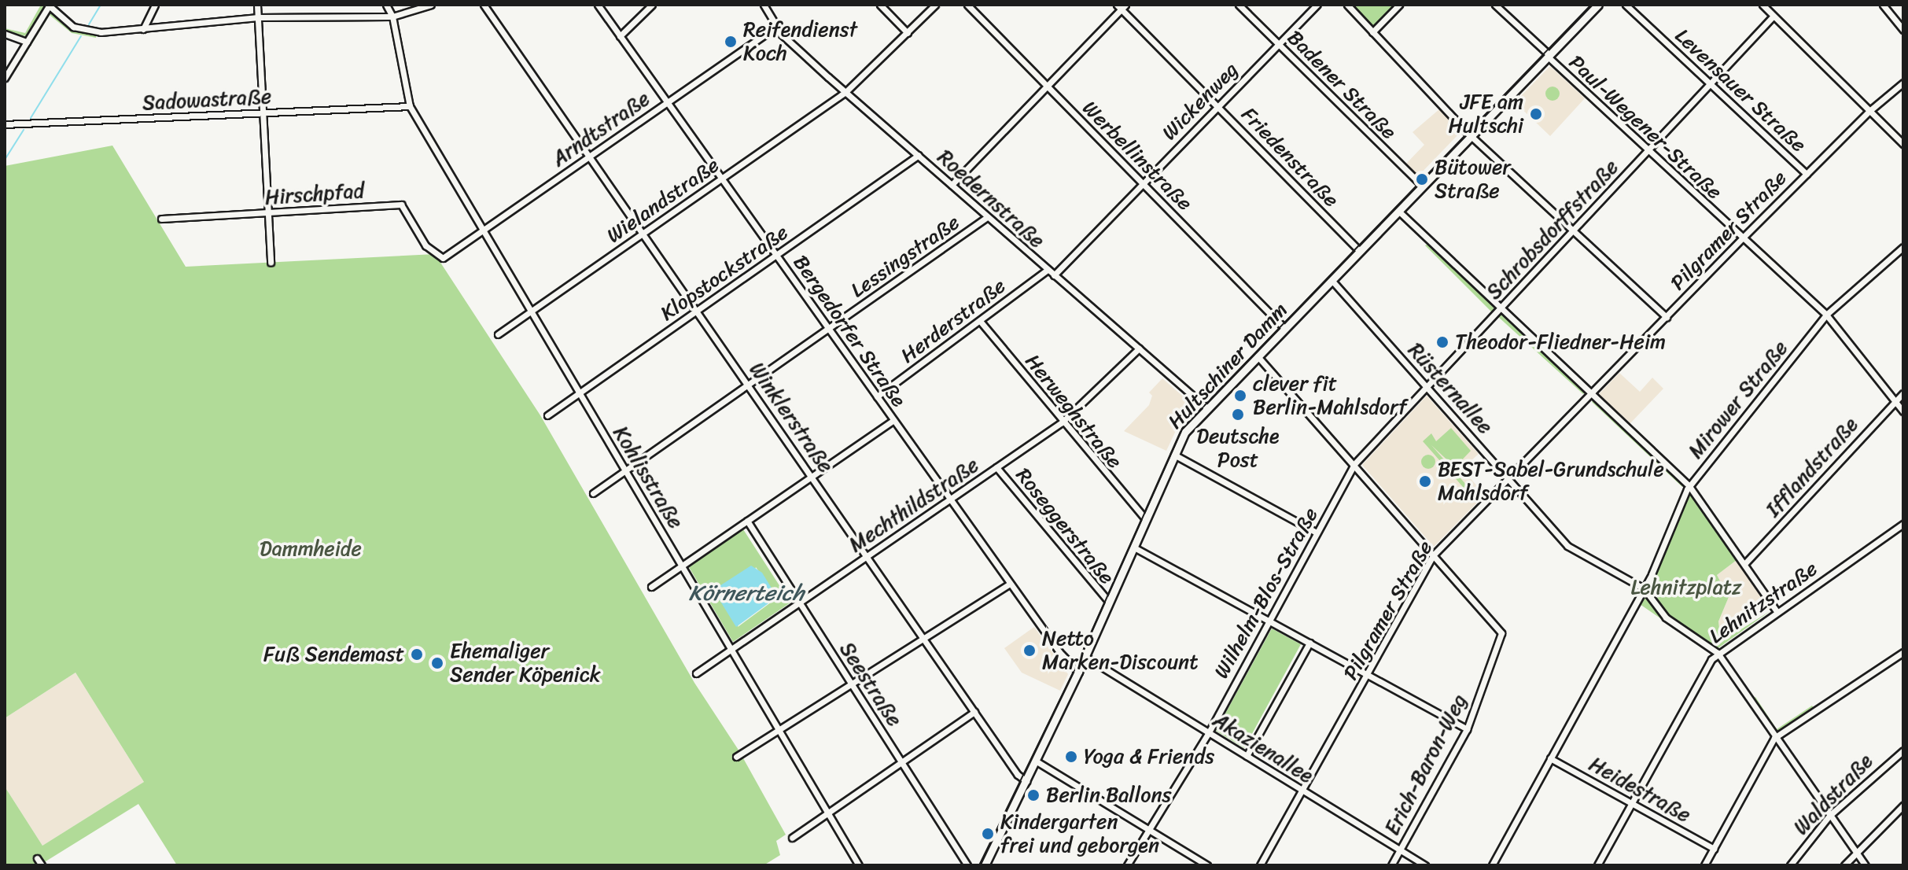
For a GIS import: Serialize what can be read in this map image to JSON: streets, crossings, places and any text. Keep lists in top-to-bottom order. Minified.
{"streets":{"main road":["Hultschiner Damm"],"street":["Badener Straße","Levensauer Straße","Sadowastraße","Wickenweg","Paul-Wegener-Straße","Arndtstraße","Werbellinstraße","Friedenstraße","Hirschpfad","Roedernstraße","Wielandstraße","Schrobsdorffstraße","Pilgramer Straße","Lessingstraße","Klopstockstraße","Herderstraße","Bergedorfer Straße","Rüsternallee","Mirower Straße","Herweghstraße","Winklerstraße","Ifflandstraße","Kohlisstraße","Mechthildstraße","Roseggerstraße","Wilhelm-Blos-Straße","Lehnitzstraße","Seestraße","Akazienallee","Erich-Baron-Weg","Heidestraße","Waldstraße"]},"crossings":[["Badener Straße","Wickenweg"],["Badener Straße","Hultschiner Damm"],["Levensauer Straße","Schrobsdorffstraße"],["Levensauer Straße","Pilgramer Straße"],["Sadowastraße","Kohlisstraße"],["Wickenweg","Werbellinstraße"],["Wickenweg","Friedenstraße"],["Wickenweg","Roedernstraße"],["Paul-Wegener-Straße","Schrobsdorffstraße"],["Paul-Wegener-Straße","Pilgramer Straße"],["Paul-Wegener-Straße","Hultschiner Damm"],["Paul-Wegener-Straße","Mirower Straße"],["Paul-Wegener-Straße","Ifflandstraße"],["Arndtstraße","Hirschpfad"],["Arndtstraße","Roedernstraße"],["Arndtstraße","Bergedorfer Straße"],["Arndtstraße","Winklerstraße"],["Arndtstraße","Kohlisstraße"],["Werbellinstraße","Hultschiner Damm"],["Friedenstraße","Hultschiner Damm"],["Roedernstraße","Wielandstraße"],["Roedernstraße","Lessingstraße"],["Roedernstraße","Klopstockstraße"],["Roedernstraße","Herderstraße"],["Roedernstraße","Hultschiner Damm"],["Roedernstraße","Mechthildstraße"],["Wielandstraße","Bergedorfer Straße"],["Wielandstraße","Winklerstraße"],["Wielandstraße","Kohlisstraße"],["Schrobsdorffstraße","Rüsternallee"],["Schrobsdorffstraße","Wilhelm-Blos-Straße"],["Schrobsdorffstraße","Erich-Baron-Weg"],["Pilgramer Straße","Rüsternallee"],["Pilgramer Straße","Akazienallee"],["Pilgramer Straße","Erich-Baron-Weg"],["Lessingstraße","Bergedorfer Straße"],["Lessingstraße","Winklerstraße"],["Lessingstraße","Kohlisstraße"],["Klopstockstraße","Bergedorfer Straße"],["Klopstockstraße","Winklerstraße"],["Klopstockstraße","Kohlisstraße"],["Herderstraße","Bergedorfer Straße"],["Herderstraße","Herweghstraße"],["Bergedorfer Straße","Hultschiner Damm"],["Bergedorfer Straße","Mechthildstraße"],["Hultschiner Damm","Rüsternallee"],["Hultschiner Damm","Herweghstraße"],["Hultschiner Damm","Winklerstraße"],["Hultschiner Damm","Roseggerstraße"],["Hultschiner Damm","Akazienallee"],["Hultschiner Damm","Erich-Baron-Weg"],["Rüsternallee","Mirower Straße"],["Rüsternallee","Lehnitzstraße"],["Rüsternallee","Waldstraße"],["Mirower Straße","Heidestraße"],["Herweghstraße","Mechthildstraße"],["Winklerstraße","Mechthildstraße"],["Kohlisstraße","Mechthildstraße"],["Mechthildstraße","Roseggerstraße"],["Mechthildstraße","Seestraße"],["Wilhelm-Blos-Straße","Akazienallee"],["Wilhelm-Blos-Straße","Erich-Baron-Weg"],["Lehnitzstraße","Heidestraße"],["Akazienallee","Erich-Baron-Weg"]],"water":["Körnerteich"],"parks":["Dammheide","Lehnitzplatz"],"places":["Reifendienst Koch","JFE am Hultschi","Bütower Straße","Theodor-Fliedner-Heim","clever fit Berlin-Mahlsdorf","Deutsche Post","BEST-Sabel-Grundschule Mahlsdorf","Netto Marken-Discount","Fuß Sendemast","Ehemaliger Sender Köpenick","Yoga & Friends","Berlin Ballons","Kindergarten frei und geborgen"]}
